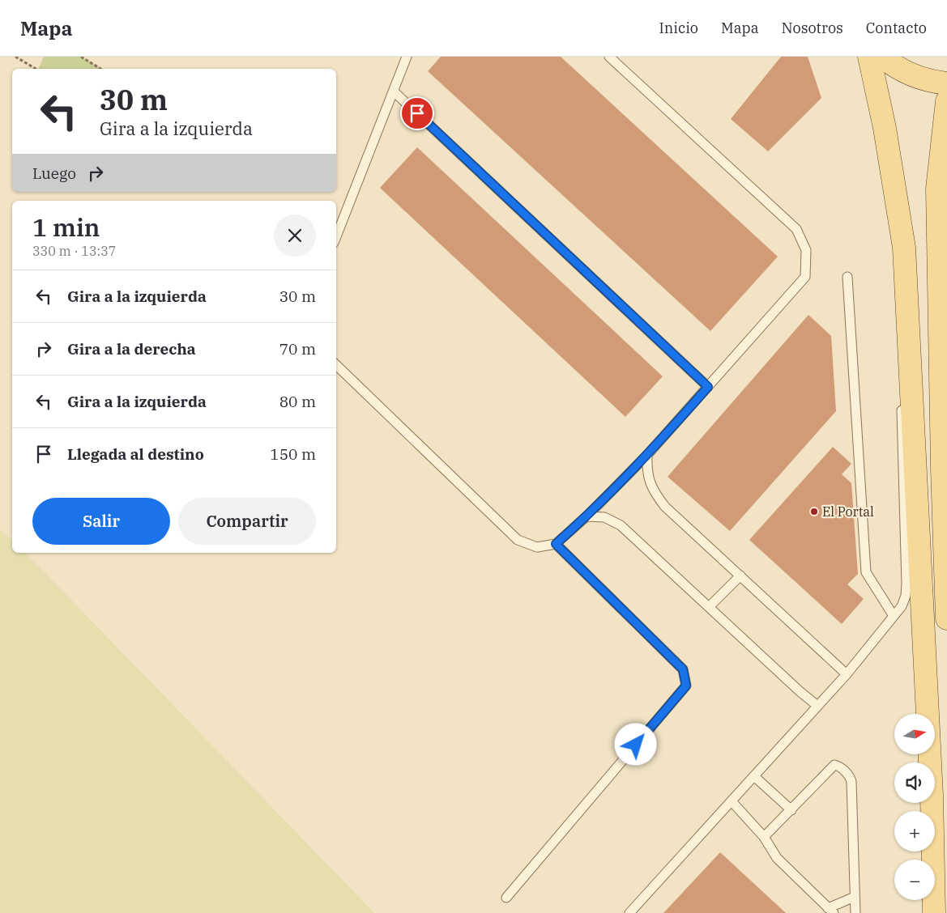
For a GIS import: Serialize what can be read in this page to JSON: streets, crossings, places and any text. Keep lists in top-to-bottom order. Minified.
{"places":["El Portal"],"north":"right","page":{"header":"Mapa","nav":["Inicio","Mapa","Nosotros","Contacto"],"turn":["30 m","Gira a la izquierda"],"then":"Luego","heading":["1 min","330 m · 13:37"],"list":[{"name":"Gira a la izquierda","value":"30 m"},{"name":"Gira a la derecha","value":"70 m"},{"name":"Gira a la izquierda","value":"80 m"},{"name":"Llegada al destino","value":"150 m"}],"buttons":["Salir","Compartir"],"map_buttons":["+","−"]}}
